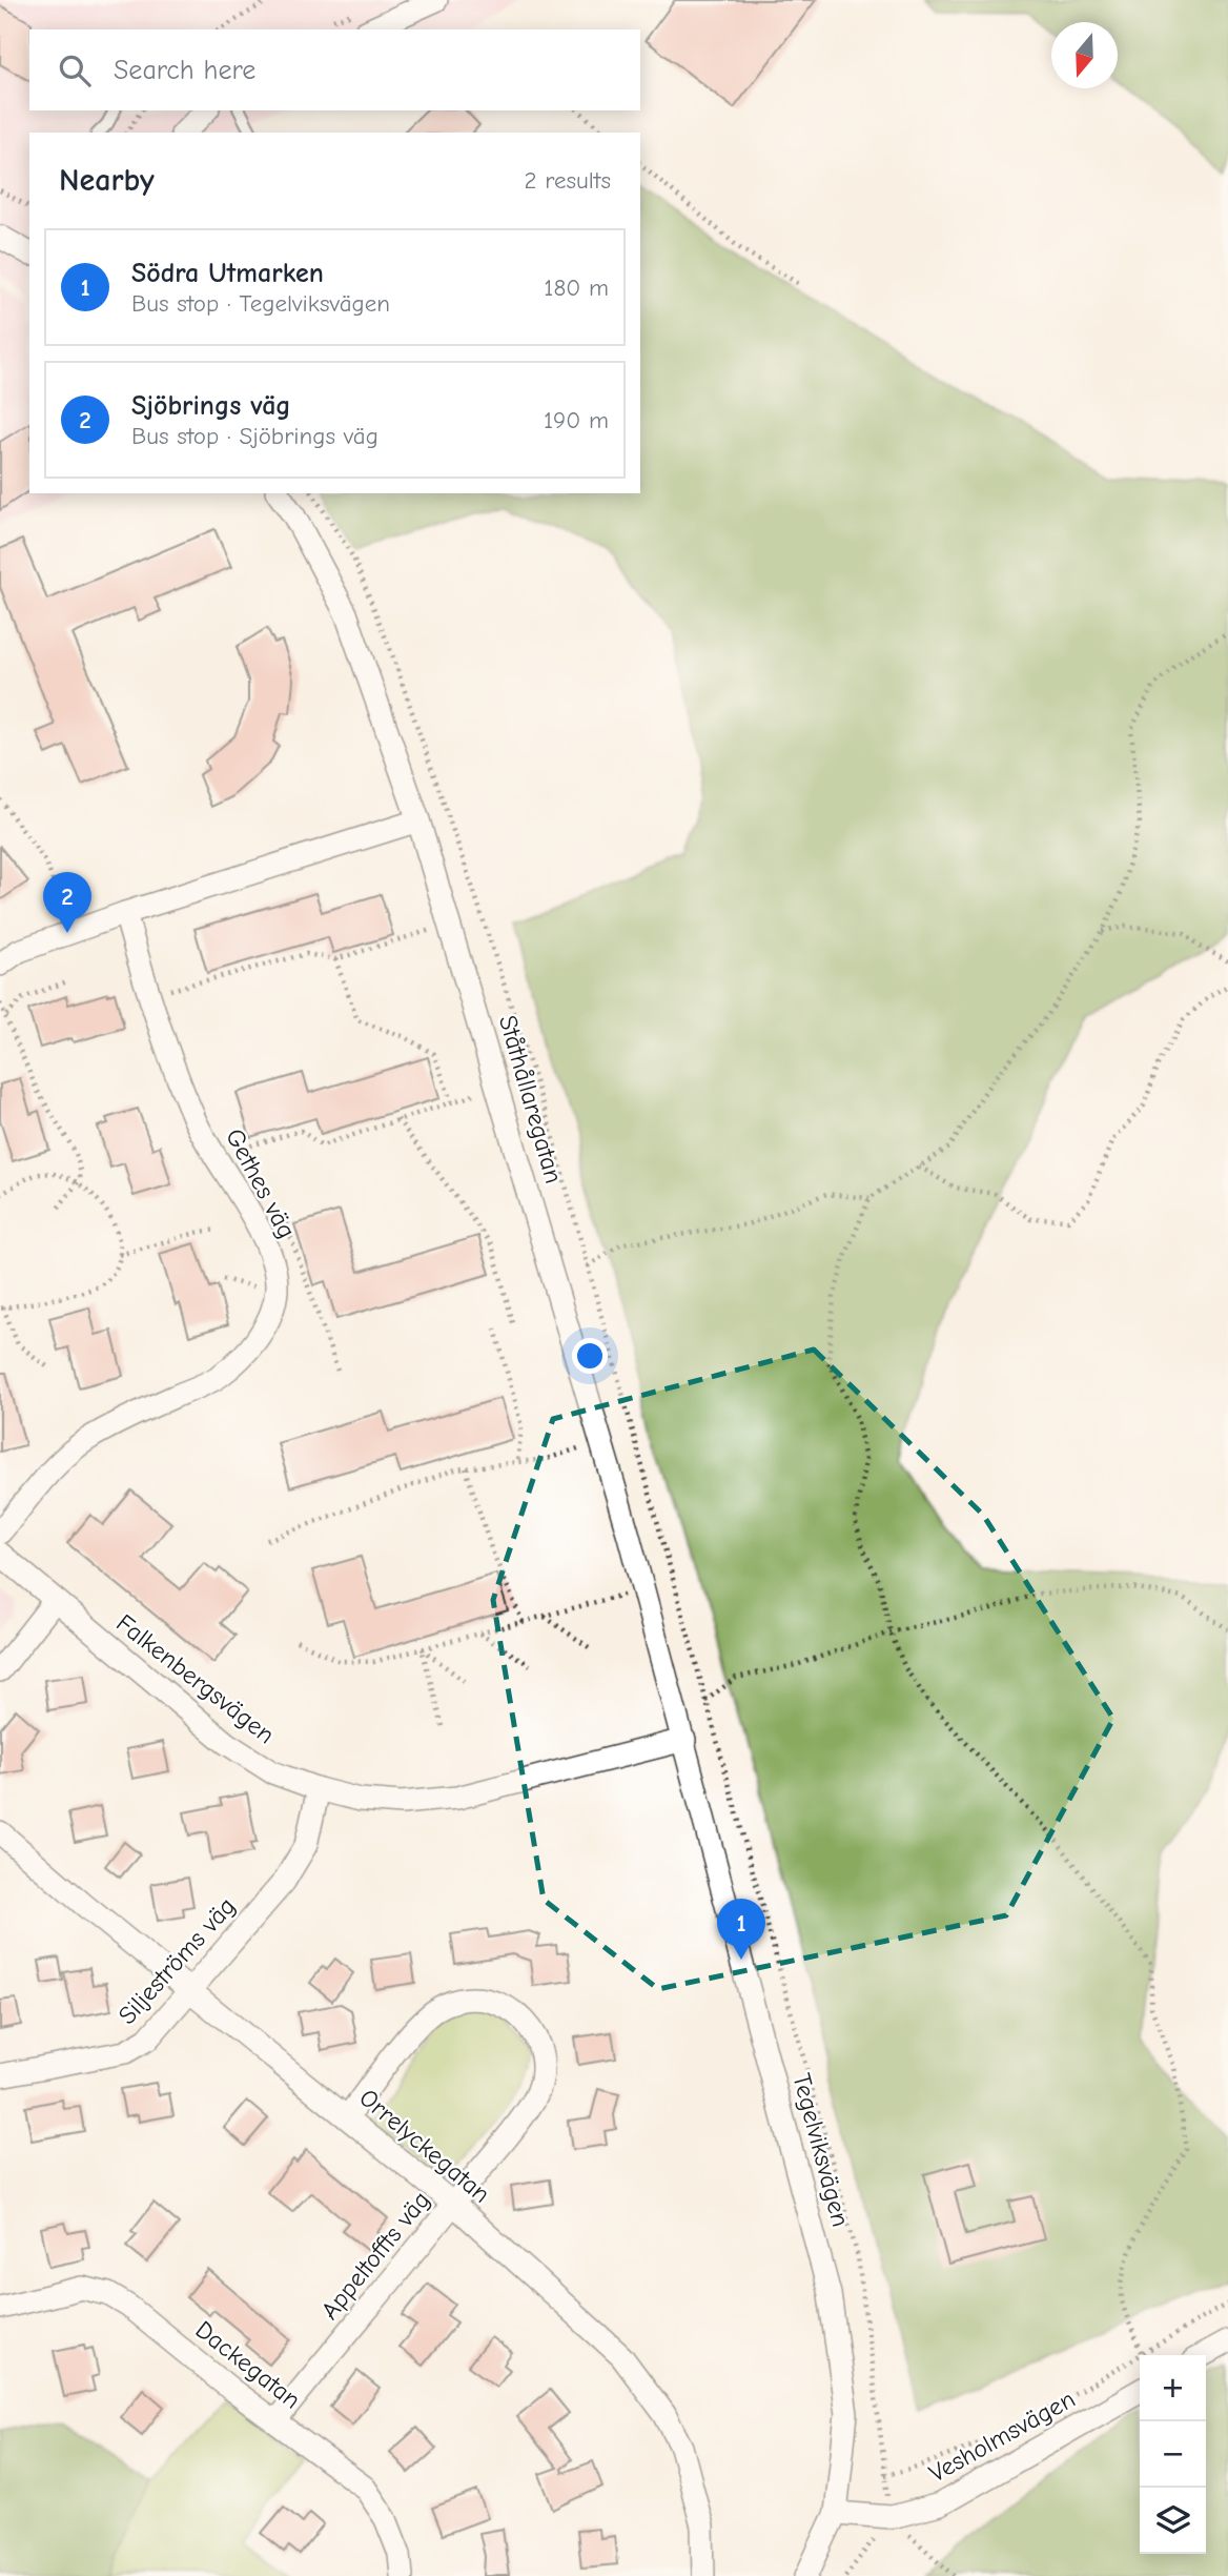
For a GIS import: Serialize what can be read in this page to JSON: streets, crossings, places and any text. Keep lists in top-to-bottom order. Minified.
{"streets":{"street":["Ståthållaregatan","Gethes väg","Falkenbergsvägen","Siljeströms väg","Orrelyckegatan","Tegelviksvägen","Appeltoffts väg","Dackegatan","Vesholmsvägen"]},"crossings":[["Ståthållaregatan","Falkenbergsvägen"],["Ståthållaregatan","Tegelviksvägen"],["Falkenbergsvägen","Siljeströms väg"],["Falkenbergsvägen","Tegelviksvägen"],["Siljeströms väg","Orrelyckegatan"],["Orrelyckegatan","Appeltoffts väg"],["Tegelviksvägen","Vesholmsvägen"],["Appeltoffts väg","Dackegatan"]],"north":"bottom","page":{"search":"Search here","heading":["Nearby","2 results"],"list":[{"mark":"1","name":"Södra Utmarken","note":"Bus stop · Tegelviksvägen","value":"180 m"},{"mark":"2","name":"Sjöbrings väg","note":"Bus stop · Sjöbrings väg","value":"190 m"}],"pins":["2","1"],"map_buttons":["+","−"]}}
